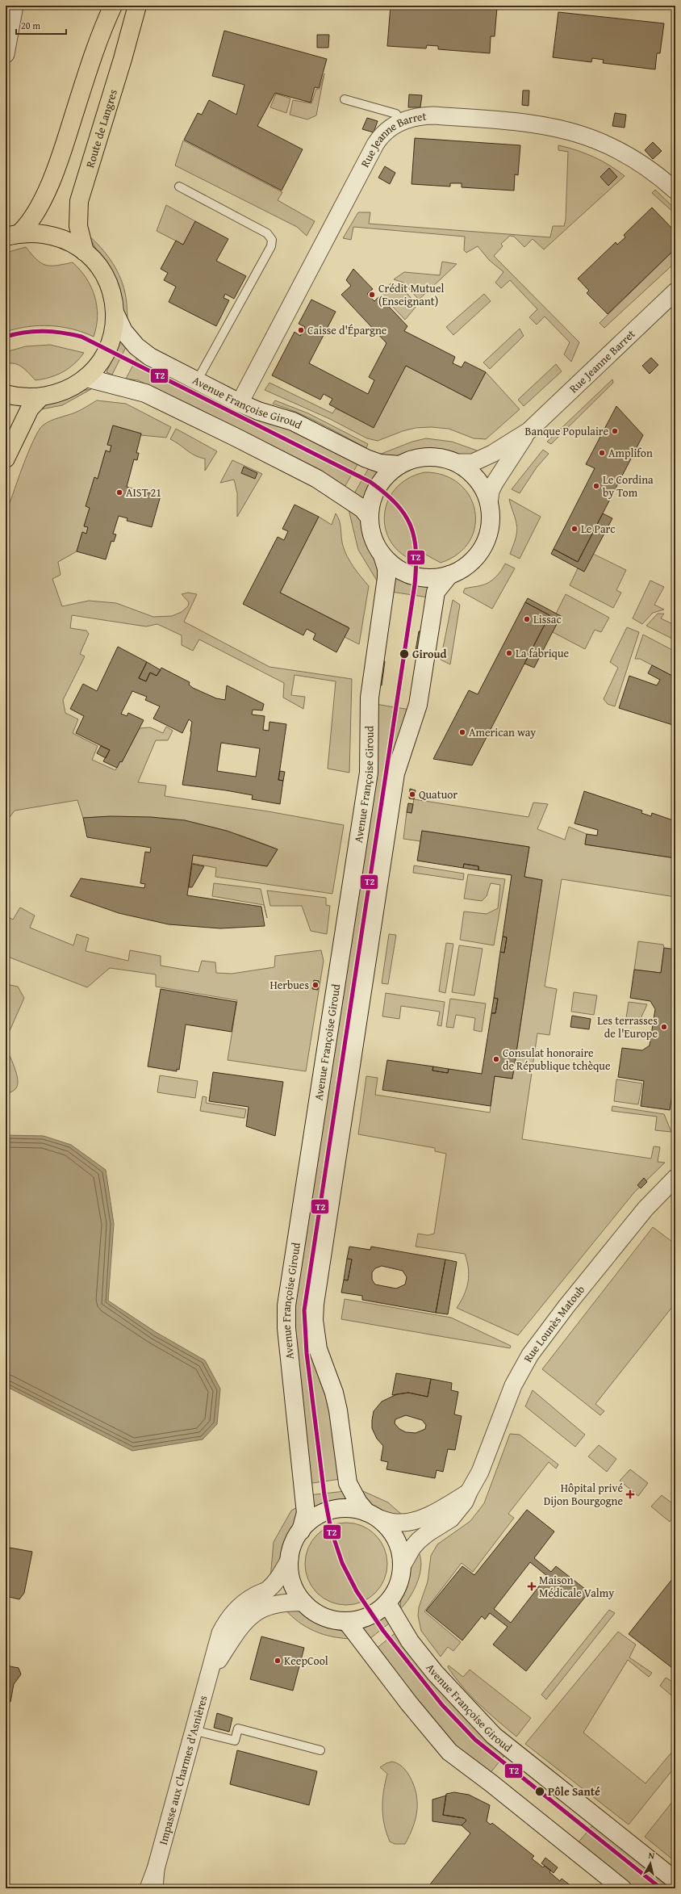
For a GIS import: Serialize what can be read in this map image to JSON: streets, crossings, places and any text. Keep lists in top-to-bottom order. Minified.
{"streets":{"main road":["Route de Langres"],"street":["Rue Jeanne Barret","Avenue Françoise Giroud","Rue Lounès Matoub","Impasse aux Charmes d'Asnières"]},"crossings":[["Rue Jeanne Barret","Avenue Françoise Giroud"],["Avenue Françoise Giroud","Rue Lounès Matoub"],["Avenue Françoise Giroud","Impasse aux Charmes d'Asnières"],["Rue Lounès Matoub","Impasse aux Charmes d'Asnières"]],"places":{"other":["Crédit Mutuel (Enseignant)","Caisse d'Épargne","Banque Populaire","Amplifon","Le Cordina by Tom","AIST 21","Le Parc","Lissac","La fabrique","Giroud","American way","Quatuor","Herbues","Les terrasses de l'Europe","Consulat honoraire de République tchèque","KeepCool","Pôle Santé"],"health":["Hôpital privé Dijon Bourgogne","Maison Médicale Valmy"]},"lines":["transit line T2"],"scale_bar":"20 m","north":"top"}
